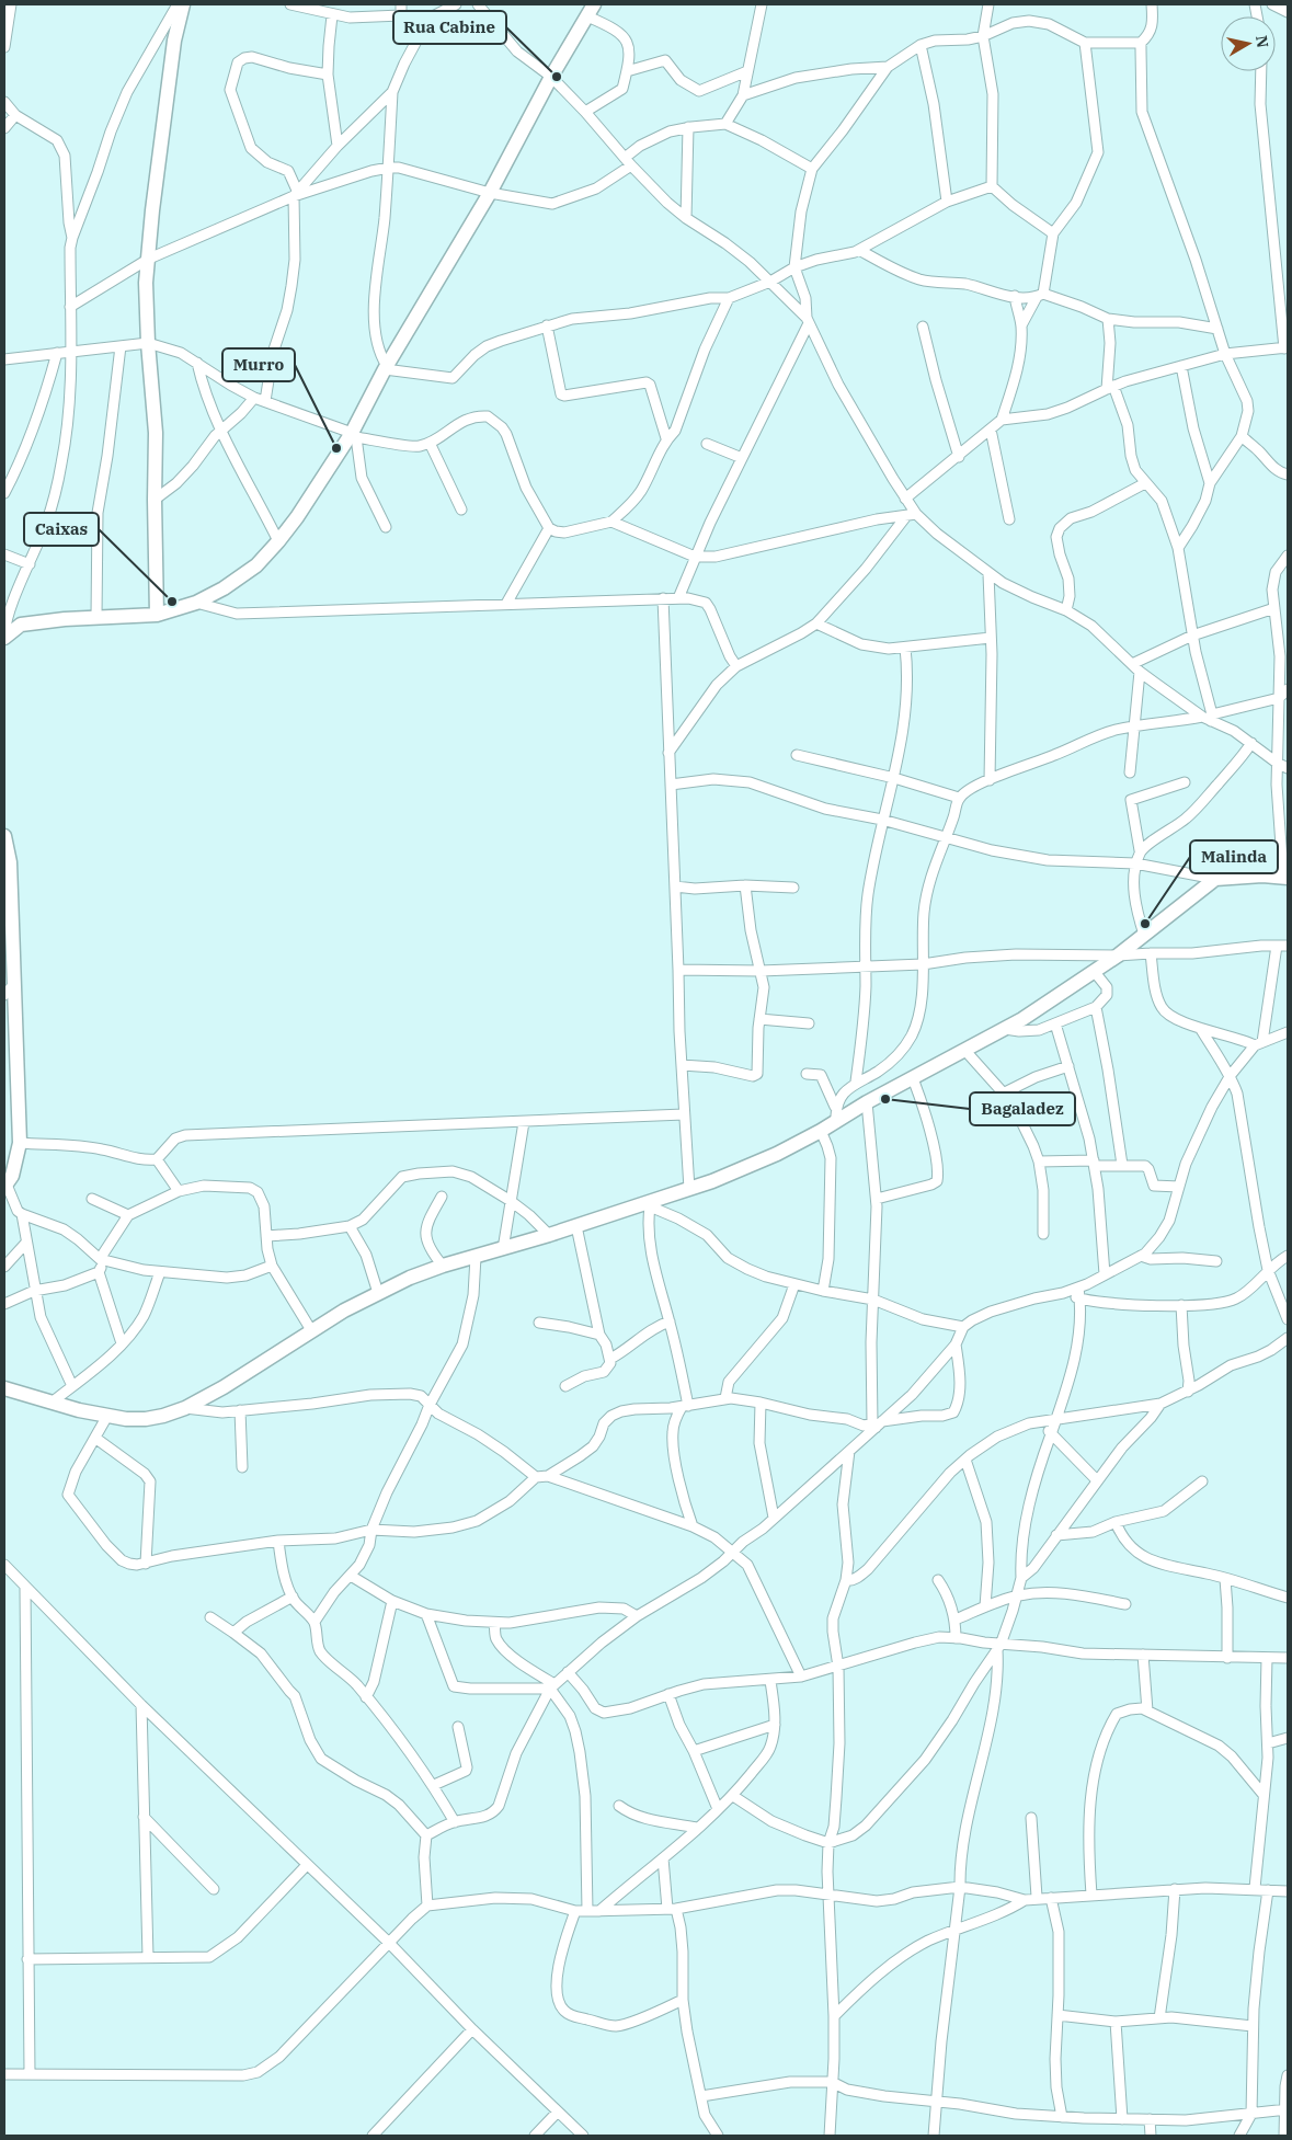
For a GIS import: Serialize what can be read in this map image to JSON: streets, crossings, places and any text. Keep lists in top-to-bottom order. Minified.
{"places":["Rua Cabine","Murro","Caixas","Malinda","Bagaladez"],"north":"right"}
